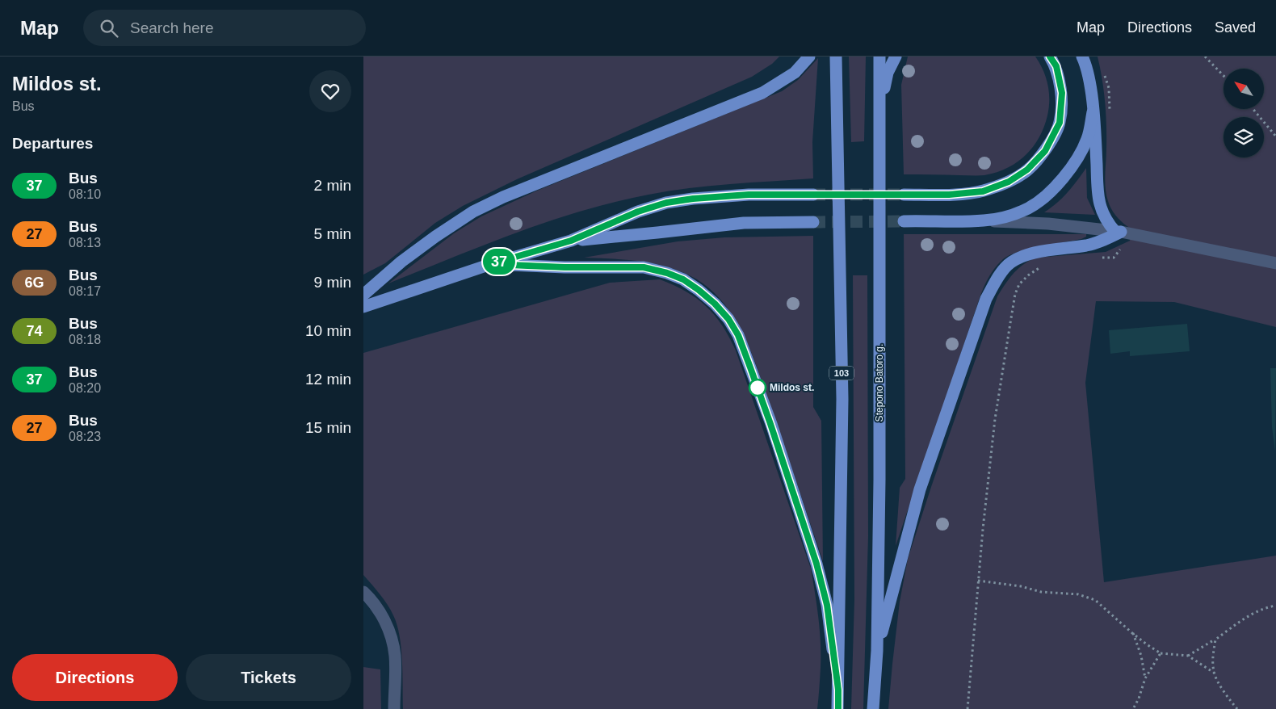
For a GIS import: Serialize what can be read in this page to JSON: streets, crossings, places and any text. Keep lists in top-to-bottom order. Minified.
{"streets":{"main road":["103","Stepono Batoro g."]},"places":["Mildos st."],"lines":["bus line 37"],"north":"top left","page":{"header":"Map","search":"Search here","nav":["Map","Directions","Saved"],"heading":[["Mildos st.","Bus"],"Departures"],"on_map":"37","list":[{"mark":"37","name":"Bus","note":"08:10","value":"2 min"},{"mark":"27","name":"Bus","note":"08:13","value":"5 min"},{"mark":"6G","name":"Bus","note":"08:17","value":"9 min"},{"mark":"74","name":"Bus","note":"08:18","value":"10 min"},{"mark":"37","name":"Bus","note":"08:20","value":"12 min"},{"mark":"27","name":"Bus","note":"08:23","value":"15 min"}],"buttons":["Directions","Tickets"]}}
